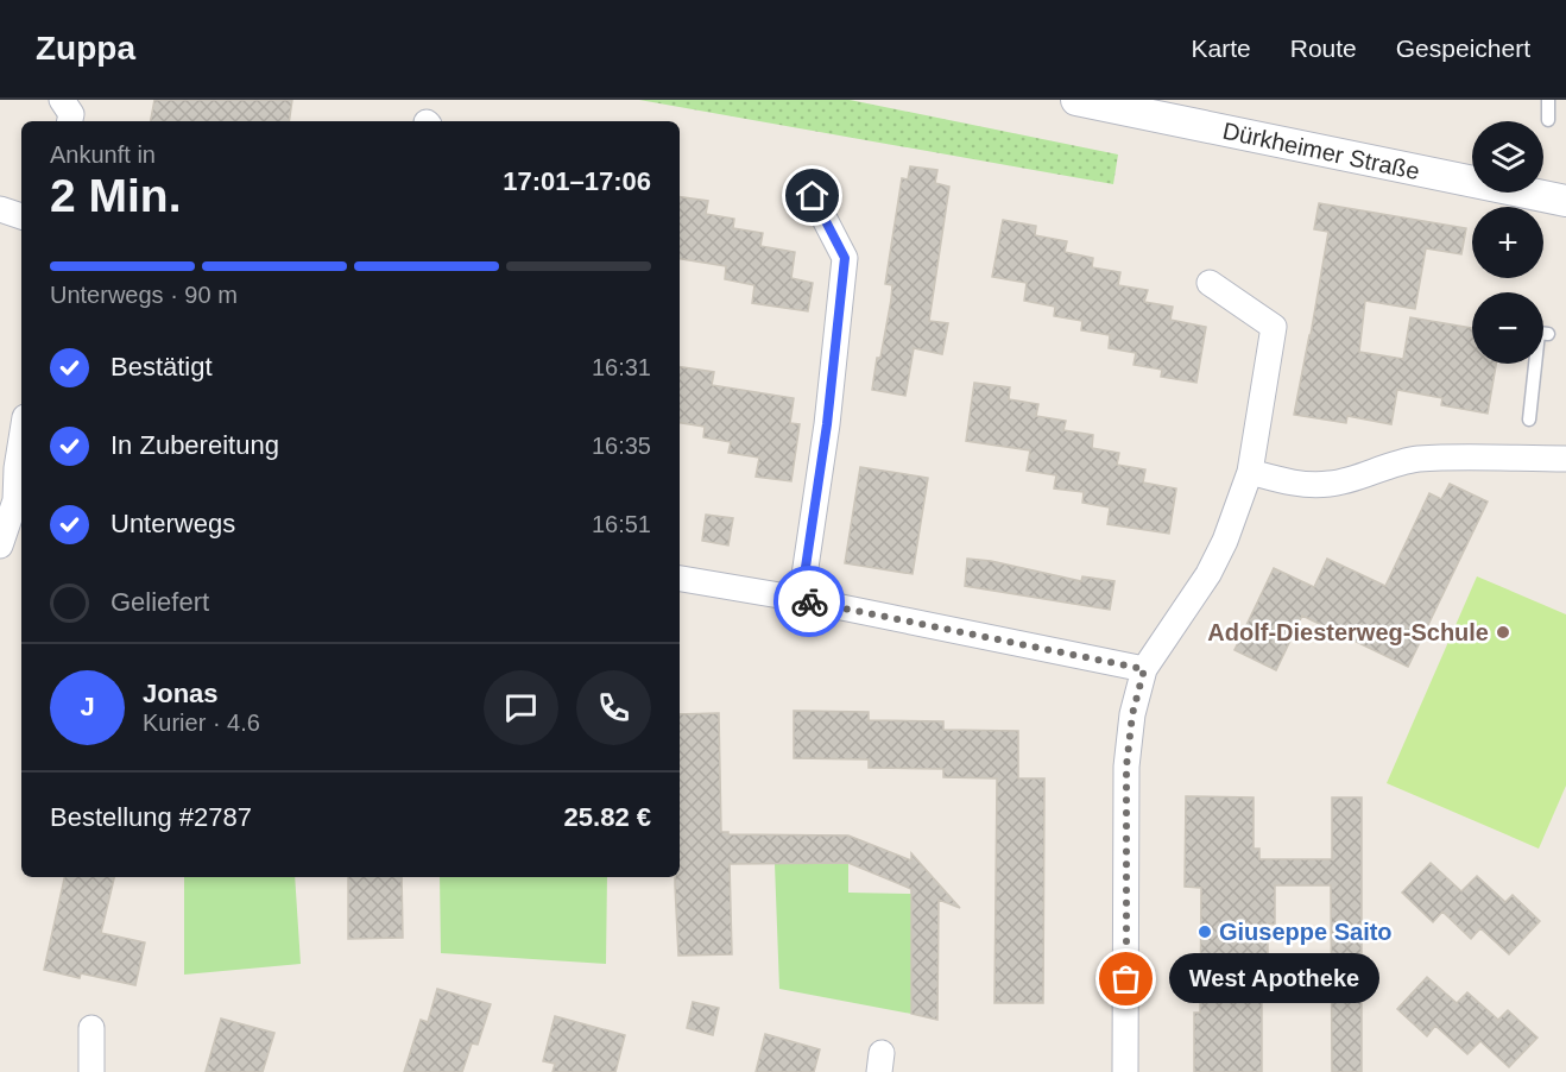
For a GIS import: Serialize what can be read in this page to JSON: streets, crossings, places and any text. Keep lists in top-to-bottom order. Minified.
{"streets":{"street":["Dürkheimer Straße"]},"places":["Adolf-Diesterweg-Schule","Giuseppe Saito","West Apotheke"],"page":{"header":"Zuppa","nav":["Karte","Route","Gespeichert"],"map_buttons":["+","−"],"heading":["2 Min.","Ankunft in","17:01–17:06"],"panel":["Jonas","Kurier · 4.6","Bestellung #2787","25.82 €"],"bar":"Unterwegs · 90 m","list":[["Bestätigt","16:31"],["In Zubereitung","16:35"],["Unterwegs","16:51"],"Geliefert"],"round":"J","bubble":"West Apotheke"}}
